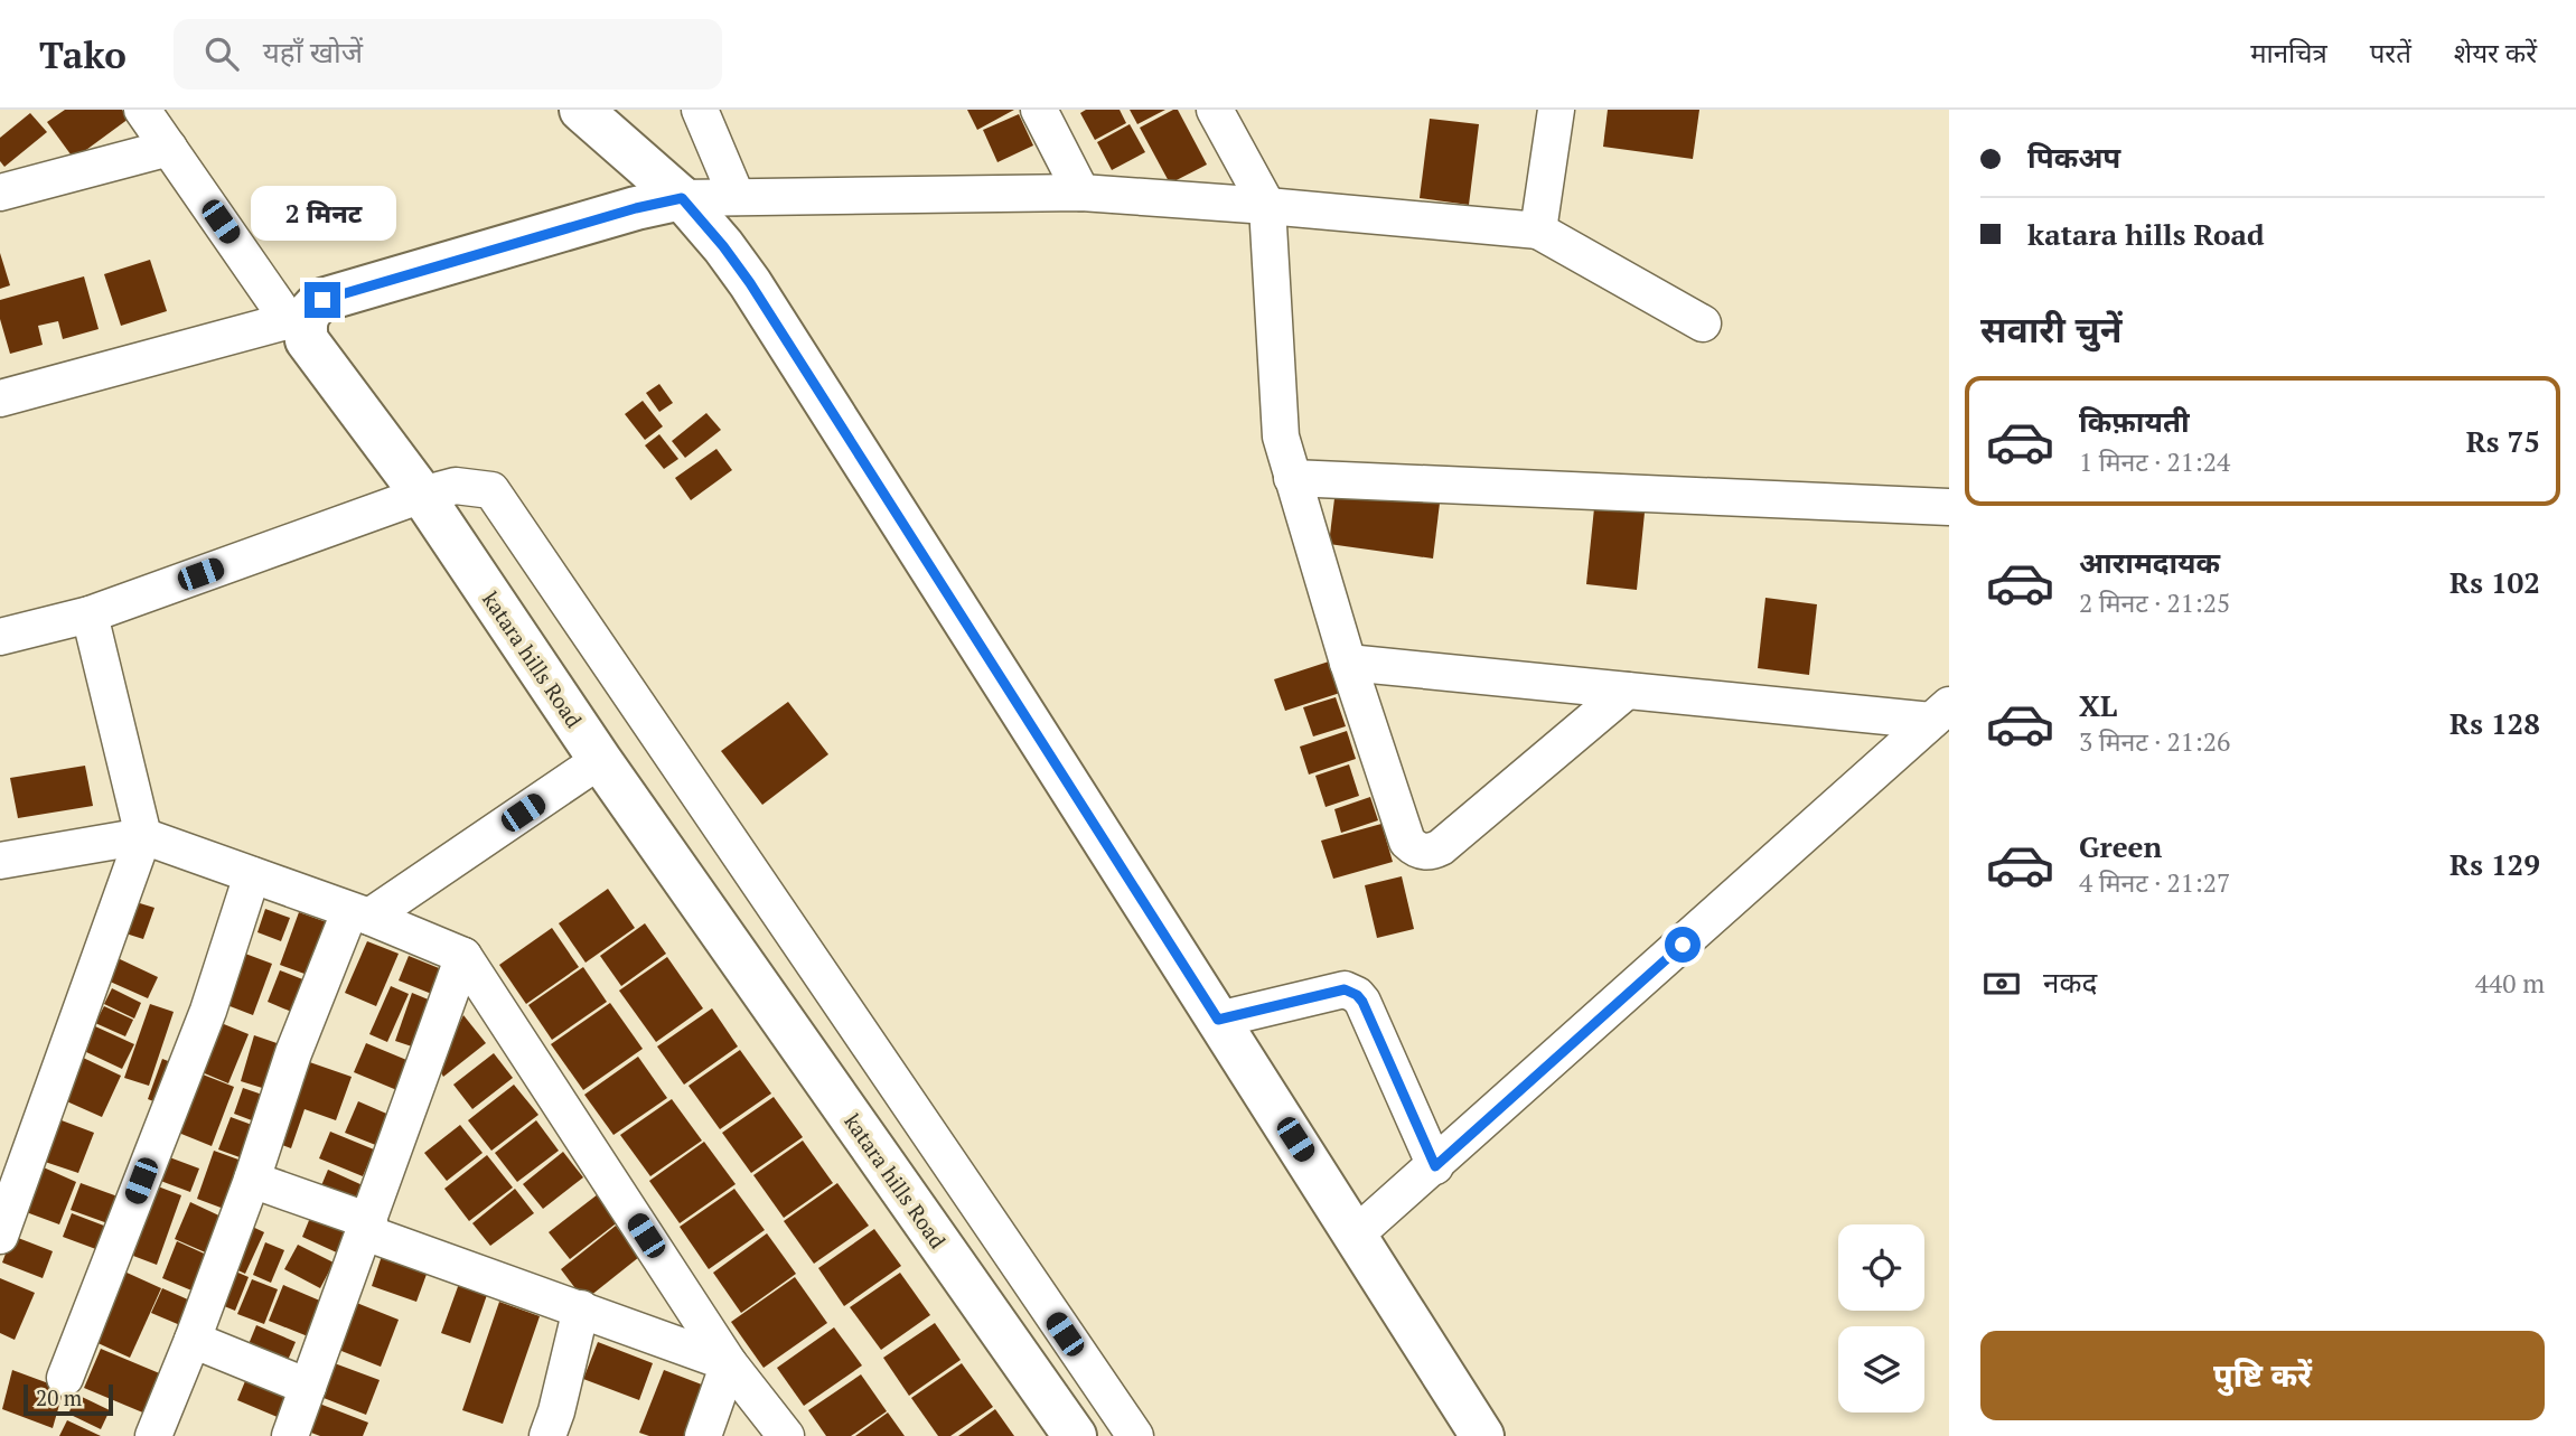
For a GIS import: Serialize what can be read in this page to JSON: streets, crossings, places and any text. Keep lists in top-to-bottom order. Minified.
{"streets":{"main road":["katara hills Road"]},"scale_bar":"20 m","page":{"header":"Tako","search":"यहाँ खोजें","nav":["मानचित्र","परतें","शेयर करें"],"banner":["पिकअप","katara hills Road"],"bubble":"2 मिनट","heading":"सवारी चुनें","list":[{"name":"किफ़ायती","note":"1 मिनट · 21:24","value":"Rs 75"},{"name":"आरामदायक","note":"2 मिनट · 21:25","value":"Rs 102"},{"name":"XL","note":"3 मिनट · 21:26","value":"Rs 128"},{"name":"Green","note":"4 मिनट · 21:27","value":"Rs 129"}],"pay":["नकद","440 m"],"buttons":"पुष्टि करें","scale":"20 m"}}
